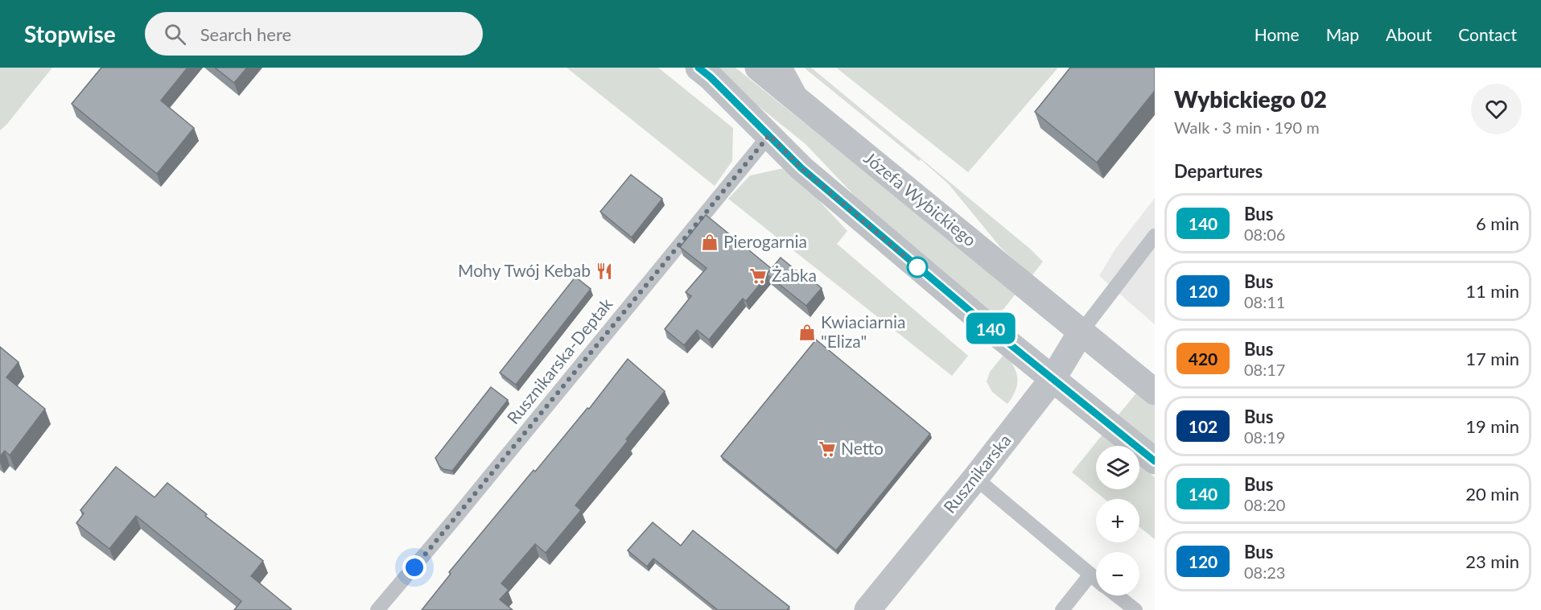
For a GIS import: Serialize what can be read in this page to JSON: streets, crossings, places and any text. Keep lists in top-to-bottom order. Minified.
{"streets":{"street":["Józefa Wybickiego","Rusznikarska"],"lane":["Rusznikarska-Deptak"]},"crossings":[["Józefa Wybickiego","Rusznikarska"]],"places":{"shop":["Pierogarnia","Kwiaciarnia \"Eliza\""],"restaurant":["Mohy Twój Kebab"],"supermarket":["Żabka","Netto"]},"lines":["bus line 140"],"page":{"header":"Stopwise","search":"Search here","nav":["Home","Map","About","Contact"],"on_map":"140","heading":[["Wybickiego 02","Walk · 3 min · 190 m"],"Departures"],"list":[{"mark":"140","name":"Bus","note":"08:06","value":"6 min"},{"mark":"120","name":"Bus","note":"08:11","value":"11 min"},{"mark":"420","name":"Bus","note":"08:17","value":"17 min"},{"mark":"102","name":"Bus","note":"08:19","value":"19 min"},{"mark":"140","name":"Bus","note":"08:20","value":"20 min"},{"mark":"120","name":"Bus","note":"08:23","value":"23 min"}],"map_buttons":["+","−"]}}
